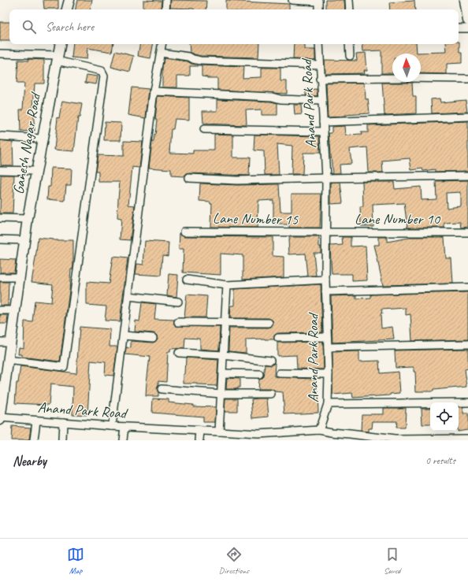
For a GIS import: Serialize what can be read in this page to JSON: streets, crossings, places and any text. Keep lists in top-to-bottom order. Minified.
{"streets":{"street":["Anand Park Road","Ganesh Nagar Road","Lane Number 15","Lane Number 10"]},"crossings":[["Anand Park Road","Ganesh Nagar Road"],["Anand Park Road","Lane Number 15"],["Anand Park Road","Lane Number 10"],["Lane Number 15","Lane Number 10"]],"north":"top","page":{"search":"Search here","heading":["Nearby","0 results"],"nav":["Map","Directions","Saved"]}}
